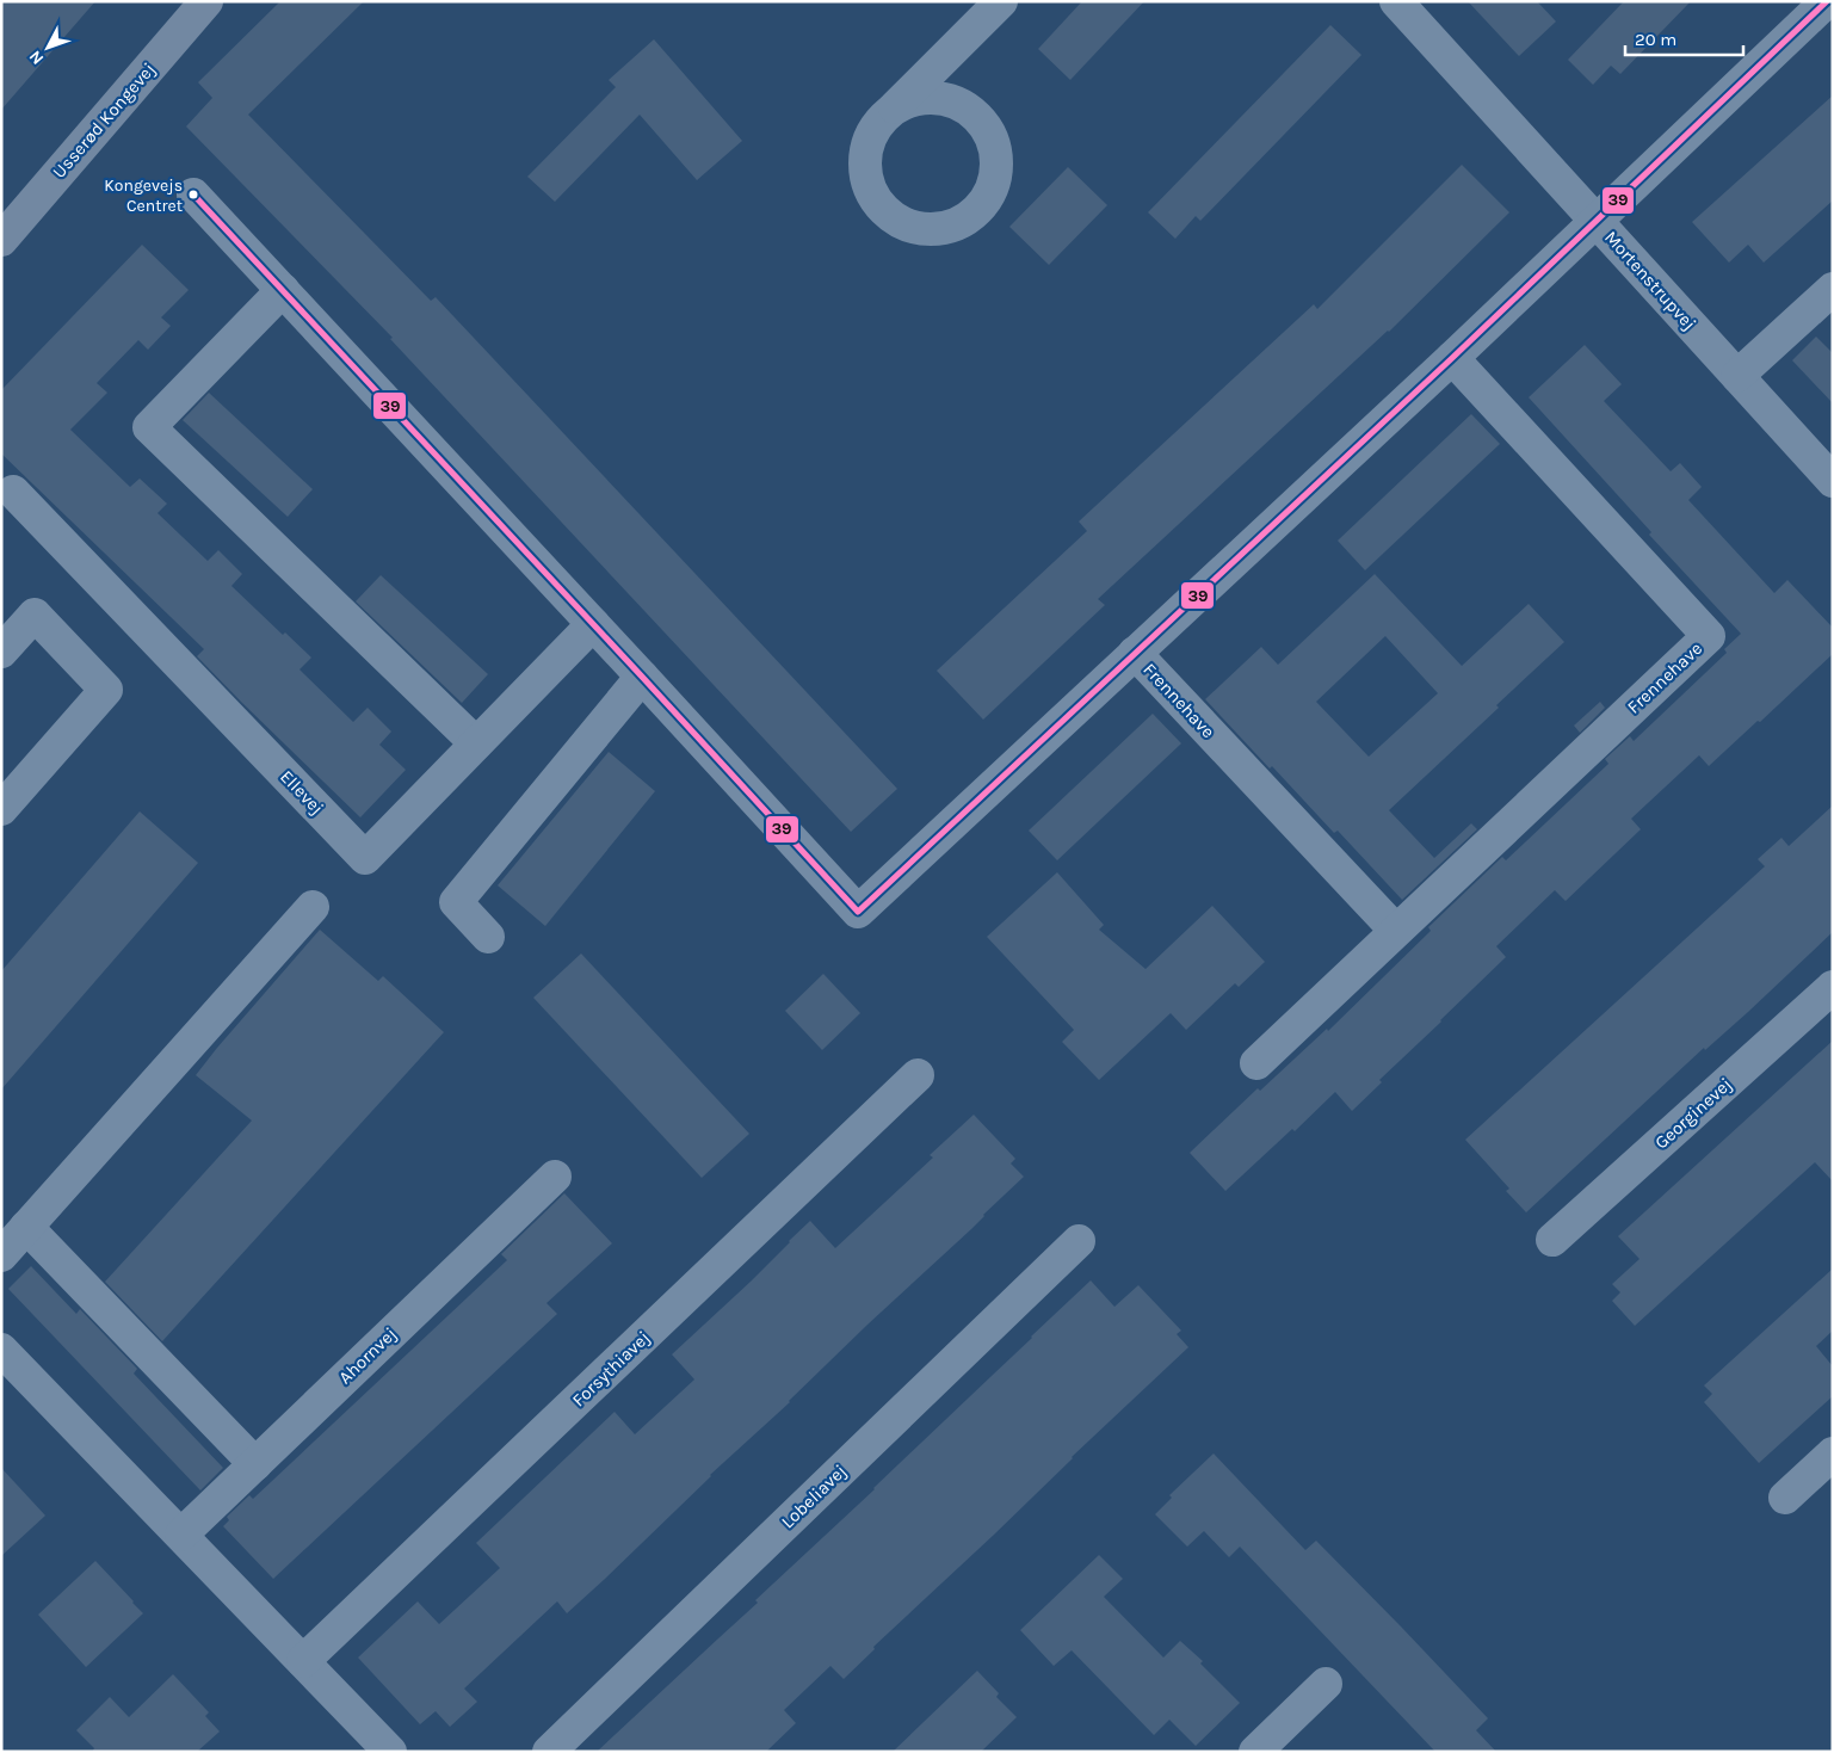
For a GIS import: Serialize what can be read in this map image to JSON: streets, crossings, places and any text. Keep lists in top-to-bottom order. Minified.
{"streets":{"main road":["Usserød Kongevej"],"street":["Mortenstrupvej","Frennehave","Ellevej","Georginevej","Ahornvej","Forsythiavej","Lobeliavej"]},"places":["Kongevejs Centret"],"lines":["transit line 39"],"scale_bar":"20 m","north":"bottom left"}
